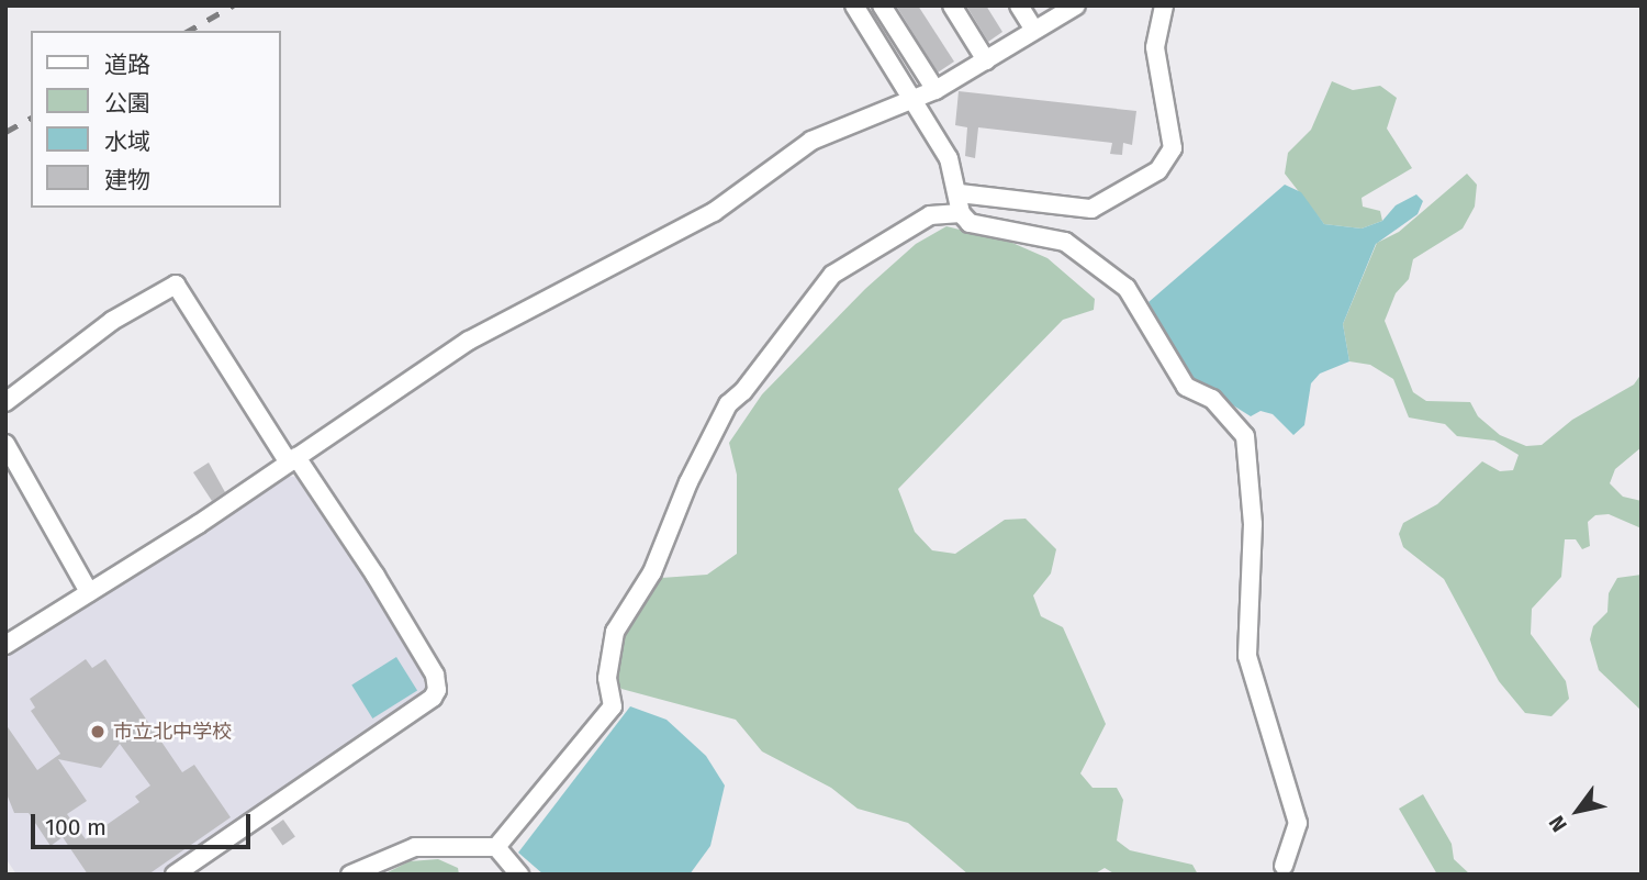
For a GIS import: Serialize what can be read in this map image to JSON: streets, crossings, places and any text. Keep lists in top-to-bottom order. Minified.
{"places":["市立北中学校"],"legend":["道路","公園","水域","建物"],"scale_bar":"100 m","north":"bottom left"}
